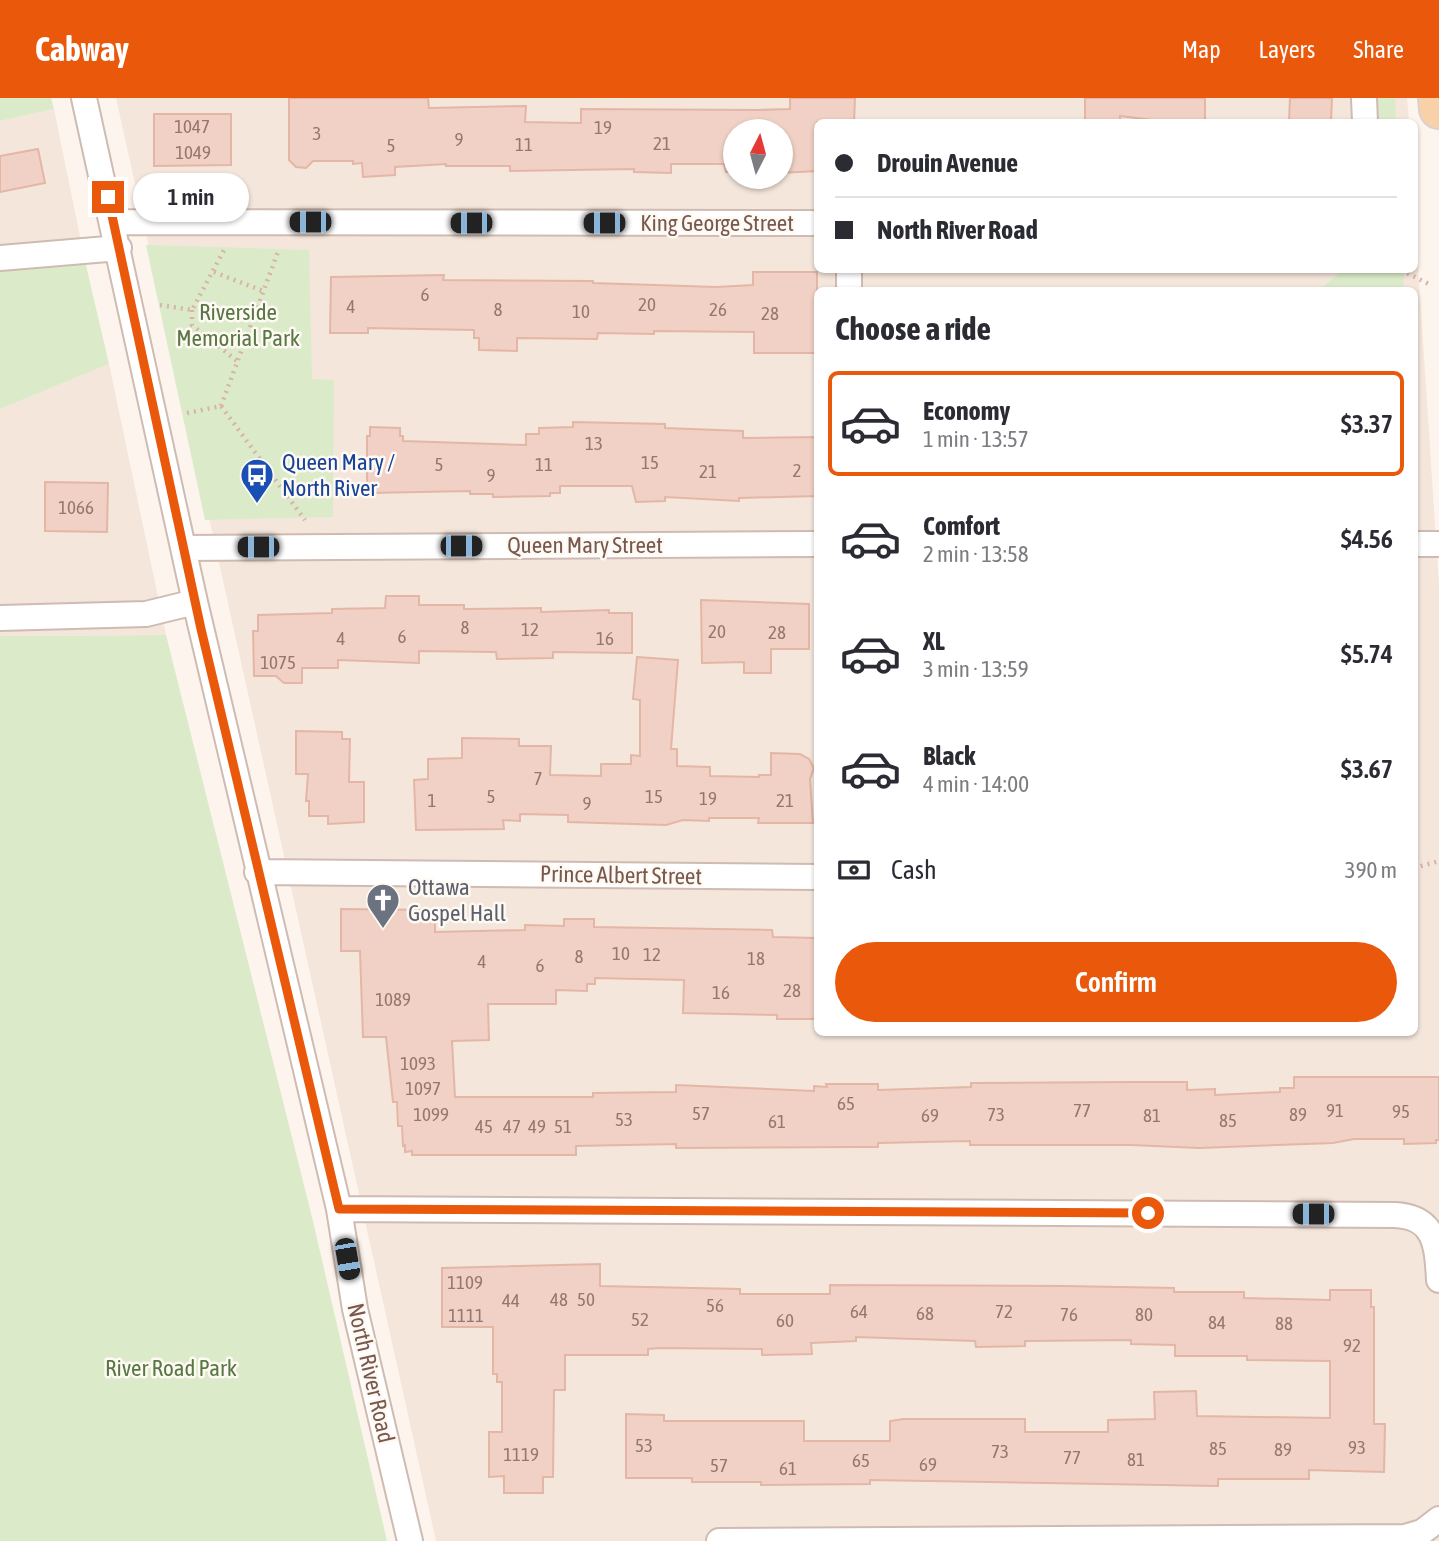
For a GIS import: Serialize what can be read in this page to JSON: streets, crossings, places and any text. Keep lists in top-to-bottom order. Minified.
{"streets":{"street":["King George Street","Queen Mary Street","Prince Albert Street","North River Road"]},"crossings":[["King George Street","North River Road"],["Queen Mary Street","North River Road"],["Prince Albert Street","North River Road"]],"parks":["Riverside Memorial Park","River Road Park"],"places":{"bus stop":["Queen Mary / North River"],"church":["Ottawa Gospel Hall"]},"house_numbers":["1047","19","3","9","21","11","5","1049","6","20","4","8","26","10","28","13","15","5","11","2","21","9","1066","8","12","20","28","6","4","16","1075","7","5","15","19","1","21","9","10","12","8","18","4","6","28","16","1089","1093","1097","65","77","91","95","57","1099","73","89","69","81","53","85","61","45","47","49","51","1109","48","50","44","56","64","72","68","76","80","1111","52","60","84","88","92","53","93","85","89","73","1119","77","81","65","69","57","61"],"north":"top","page":{"header":"Cabway","nav":["Map","Layers","Share"],"banner":["Drouin Avenue","North River Road"],"bubble":"1 min","heading":"Choose a ride","list":[{"name":"Economy","note":"1 min · 13:57","value":"$3.37"},{"name":"Comfort","note":"2 min · 13:58","value":"$4.56"},{"name":"XL","note":"3 min · 13:59","value":"$5.74"},{"name":"Black","note":"4 min · 14:00","value":"$3.67"}],"pay":["Cash","390 m"],"buttons":"Confirm"}}
